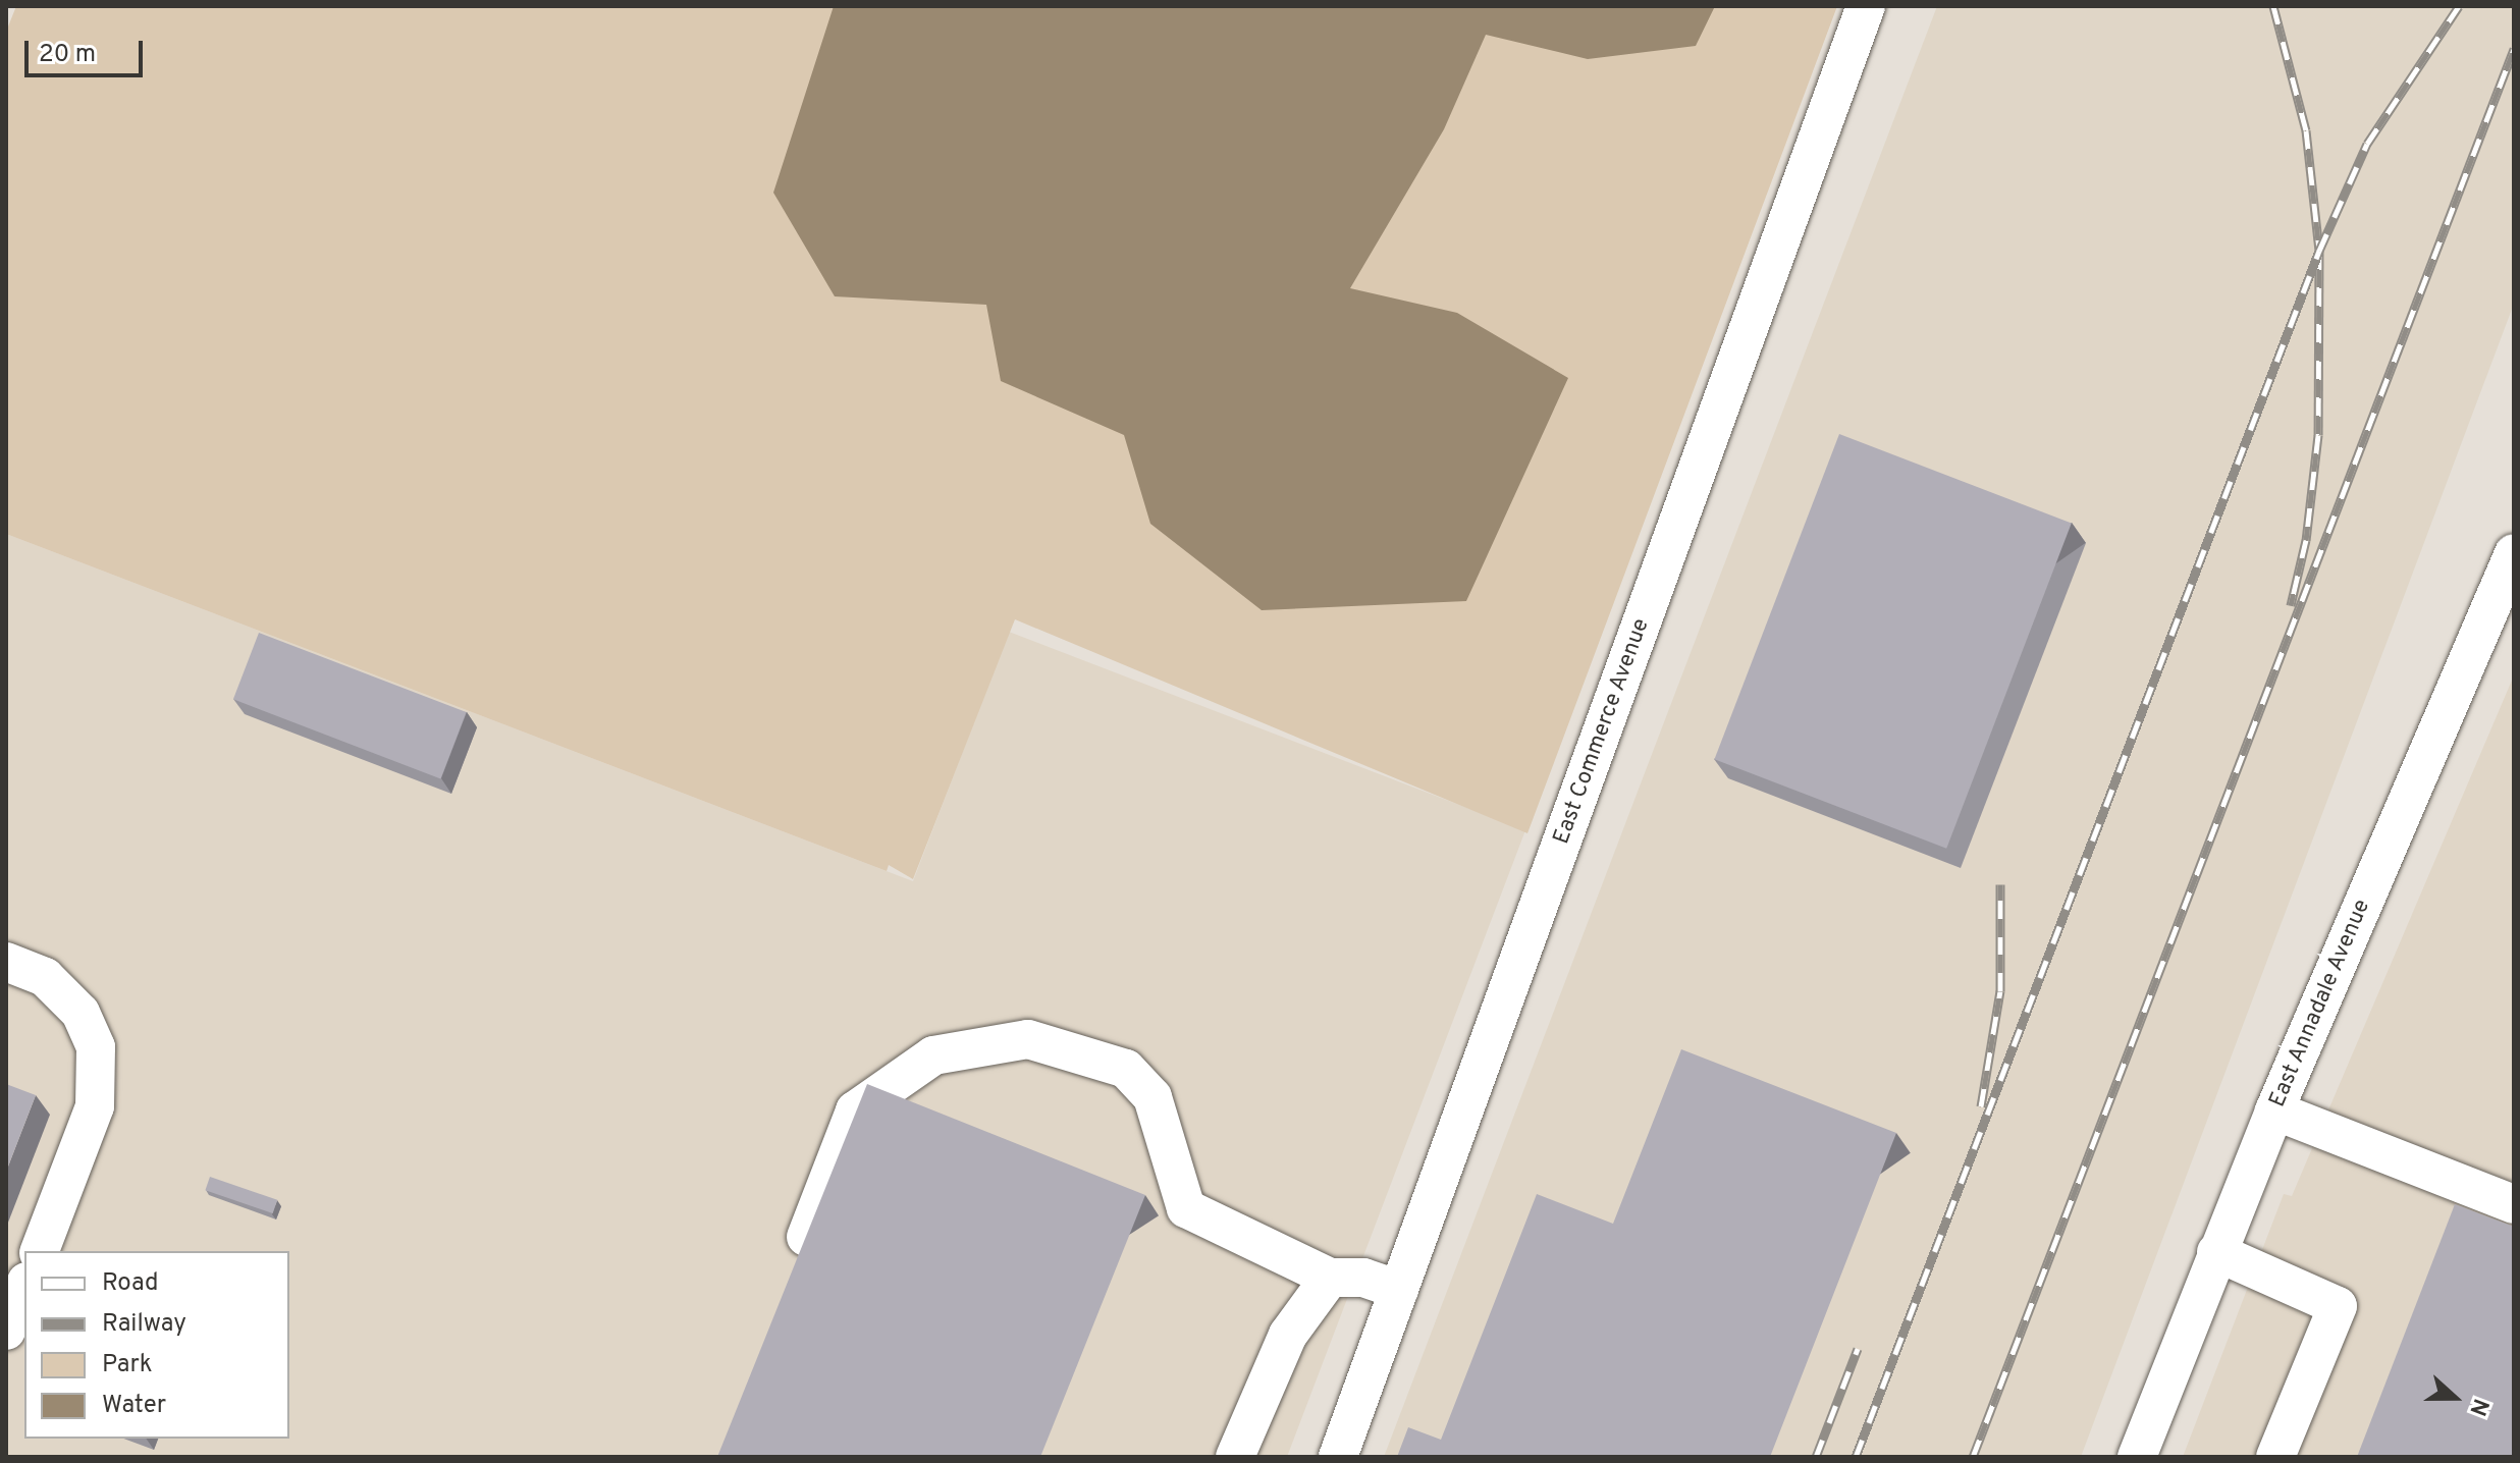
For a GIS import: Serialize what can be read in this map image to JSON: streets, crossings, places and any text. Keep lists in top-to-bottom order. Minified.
{"streets":{"street":["East Commerce Avenue","East Annadale Avenue"]},"legend":["Road","Railway","Park","Water"],"scale_bar":"20 m","north":"right"}
